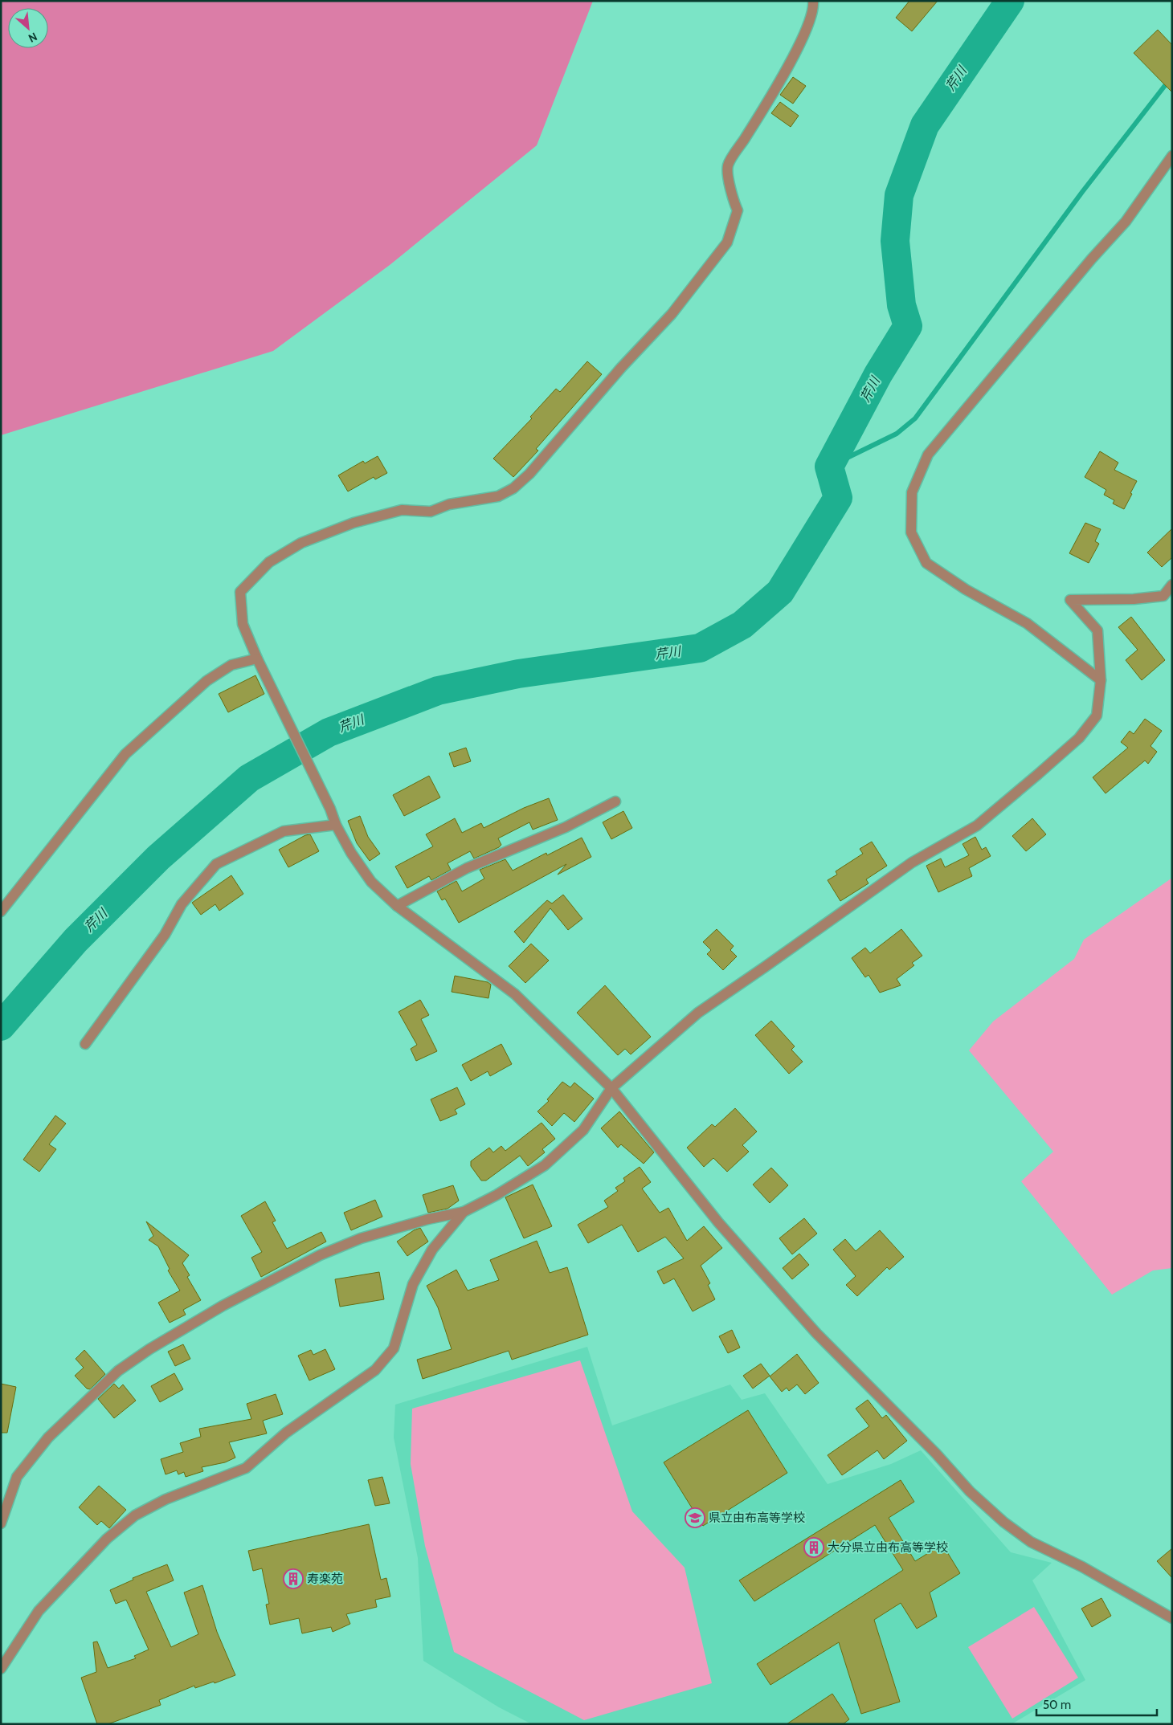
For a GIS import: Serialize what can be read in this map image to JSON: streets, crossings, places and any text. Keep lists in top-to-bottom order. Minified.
{"water":["芹川"],"places":{"school or university":["県立由布高等学校"],"building":["大分県立由布高等学校","寿楽苑"]},"scale_bar":"50 m","north":"bottom right"}
